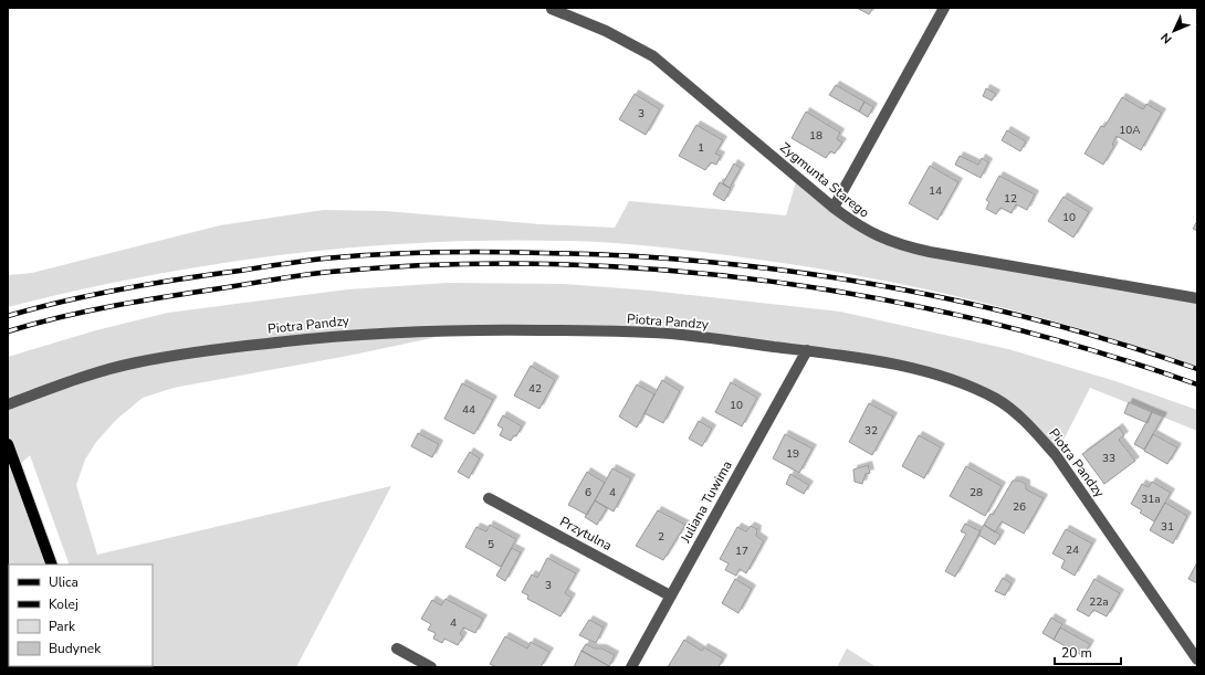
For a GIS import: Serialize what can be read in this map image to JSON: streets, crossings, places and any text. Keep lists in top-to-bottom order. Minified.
{"streets":{"street":["Zygmunta Starego","Piotra Pandzy","Juliana Tuwima","Przytulna"]},"crossings":[["Piotra Pandzy","Juliana Tuwima"],["Juliana Tuwima","Przytulna"]],"house_numbers":["3","10A","18","1","14","12","10","42","10","44","32","19","33","6","4","28","31a","26","31","2","5","24","17","3","22a","4"],"legend":["Ulica","Kolej","Park","Budynek"],"scale_bar":"20 m","north":"bottom left"}
